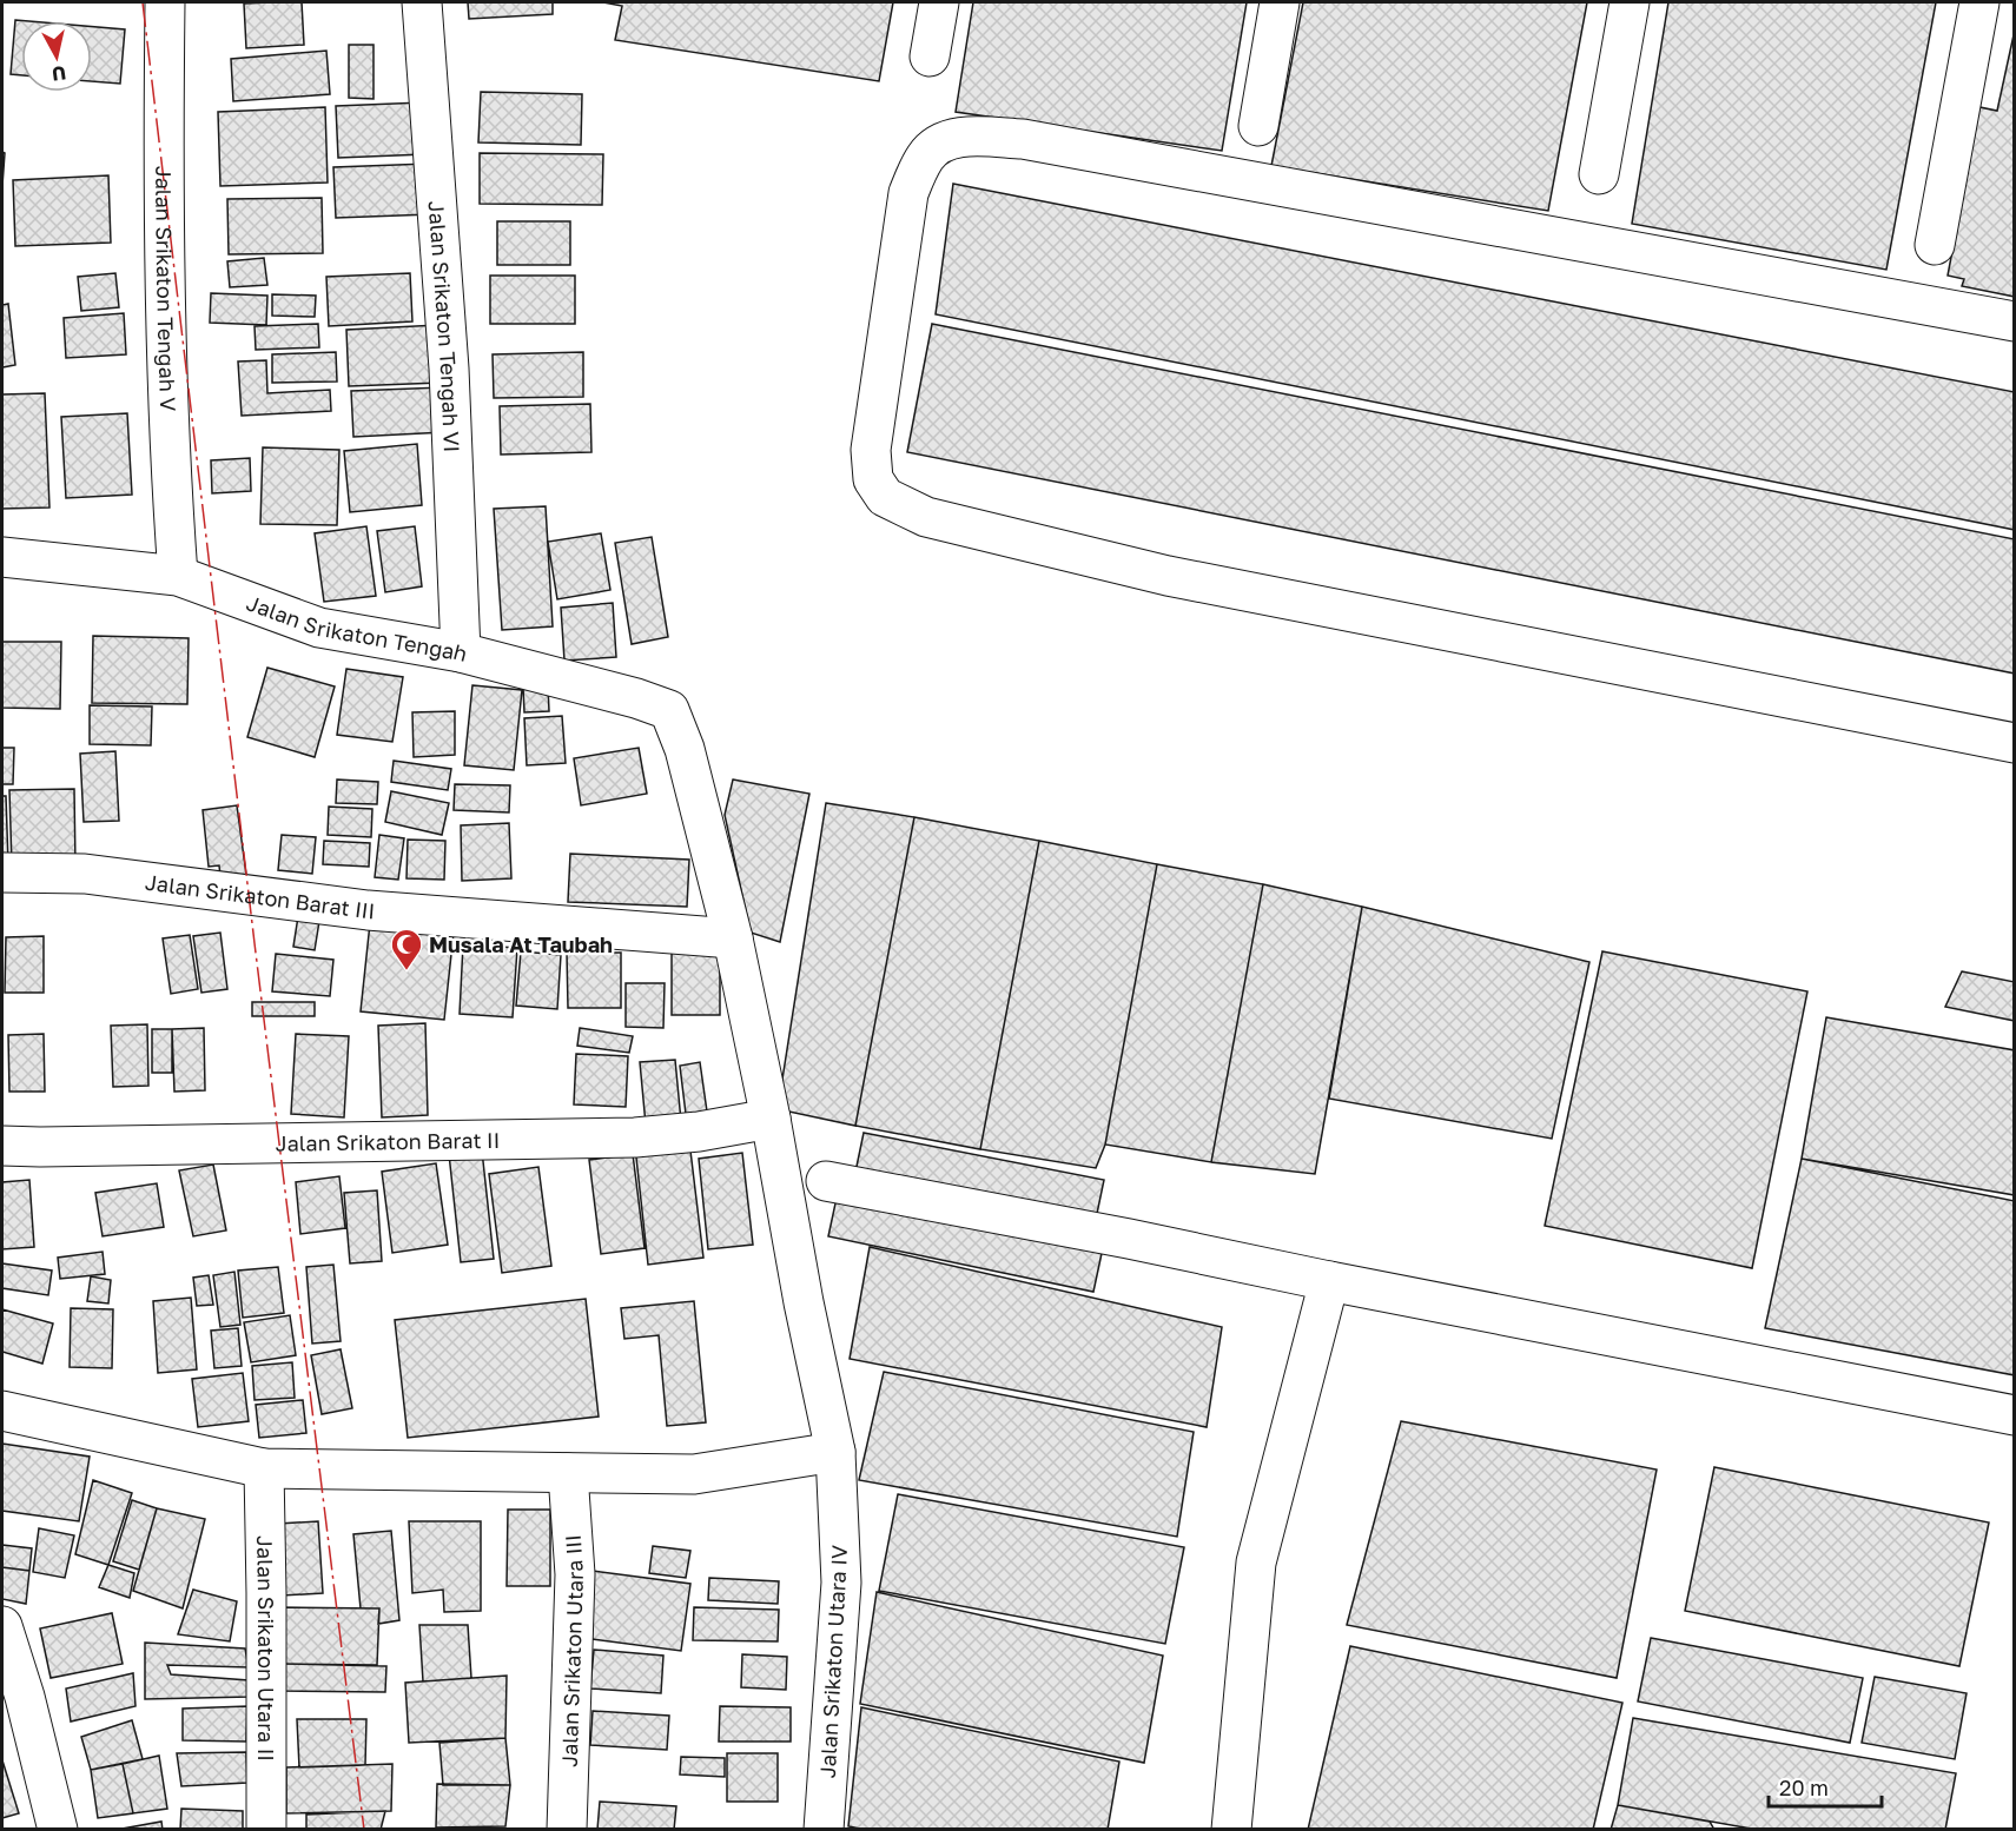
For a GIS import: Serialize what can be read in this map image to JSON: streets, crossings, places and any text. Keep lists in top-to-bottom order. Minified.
{"streets":{"street":["Jalan Srikaton Tengah V","Jalan Srikaton Tengah VI","Jalan Srikaton Tengah","Jalan Srikaton Barat III","Jalan Srikaton Barat II","Jalan Srikaton Utara II","Jalan Srikaton Utara III","Jalan Srikaton Utara IV"]},"crossings":[["Jalan Srikaton Tengah V","Jalan Srikaton Tengah"],["Jalan Srikaton Tengah VI","Jalan Srikaton Tengah"],["Jalan Srikaton Tengah","Jalan Srikaton Barat III"]],"places":{"mosque":["Musala At Taubah"]},"scale_bar":"20 m","north":"bottom"}
